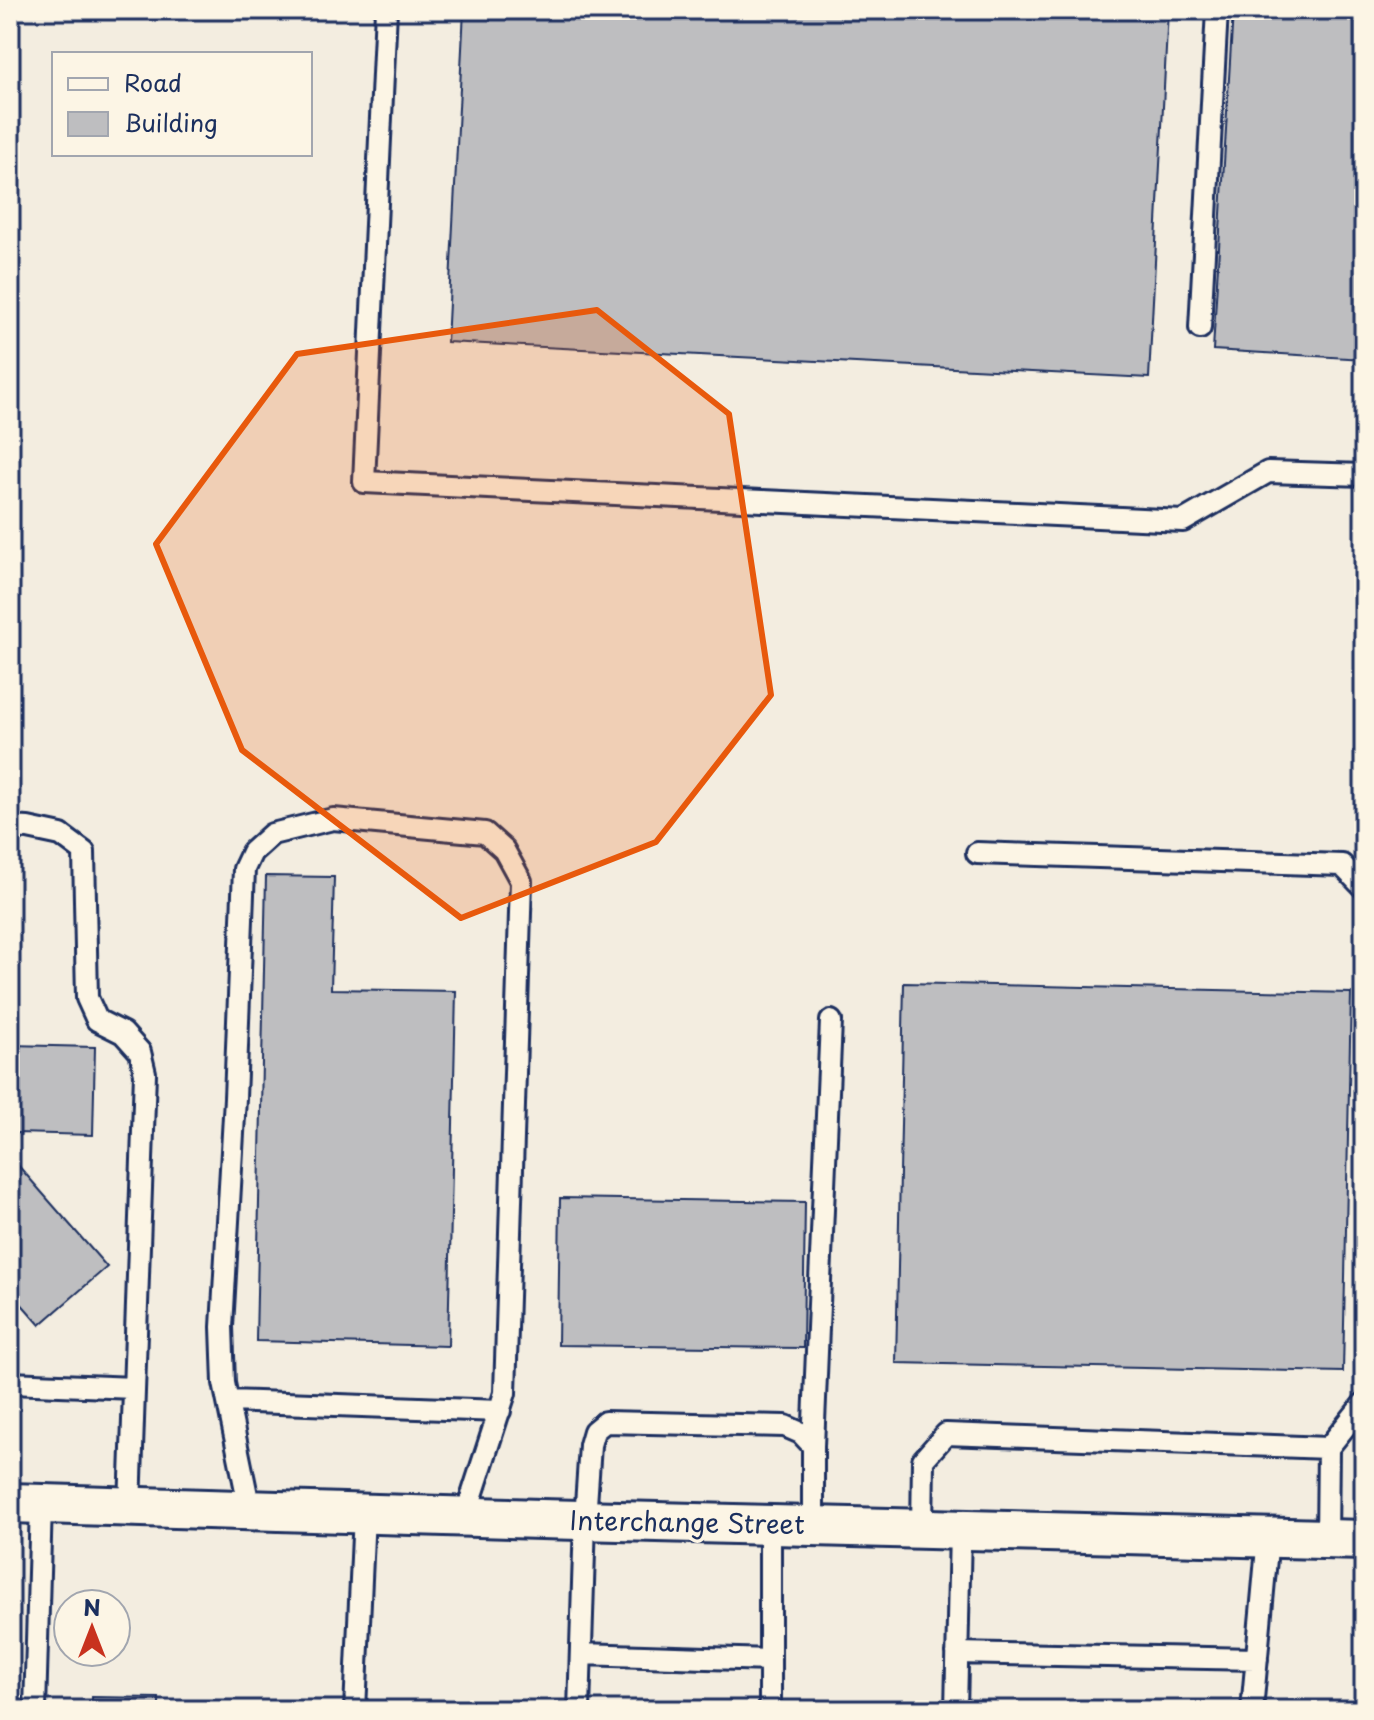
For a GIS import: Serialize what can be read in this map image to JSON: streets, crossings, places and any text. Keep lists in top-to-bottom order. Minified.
{"streets":{"street":["Interchange Street"]},"legend":["Road","Building"],"north":"top"}
